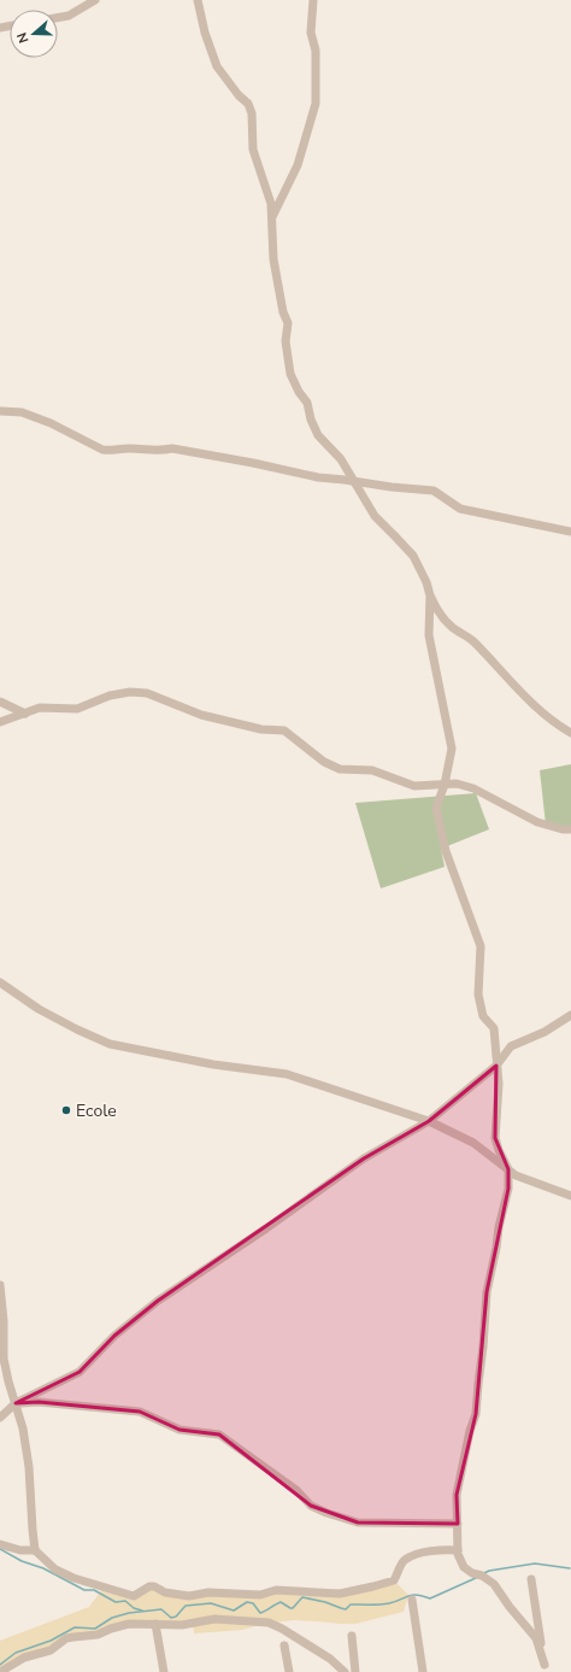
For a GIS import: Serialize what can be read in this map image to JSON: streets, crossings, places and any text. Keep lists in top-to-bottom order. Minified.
{"places":["Ecole"],"north":"left"}
